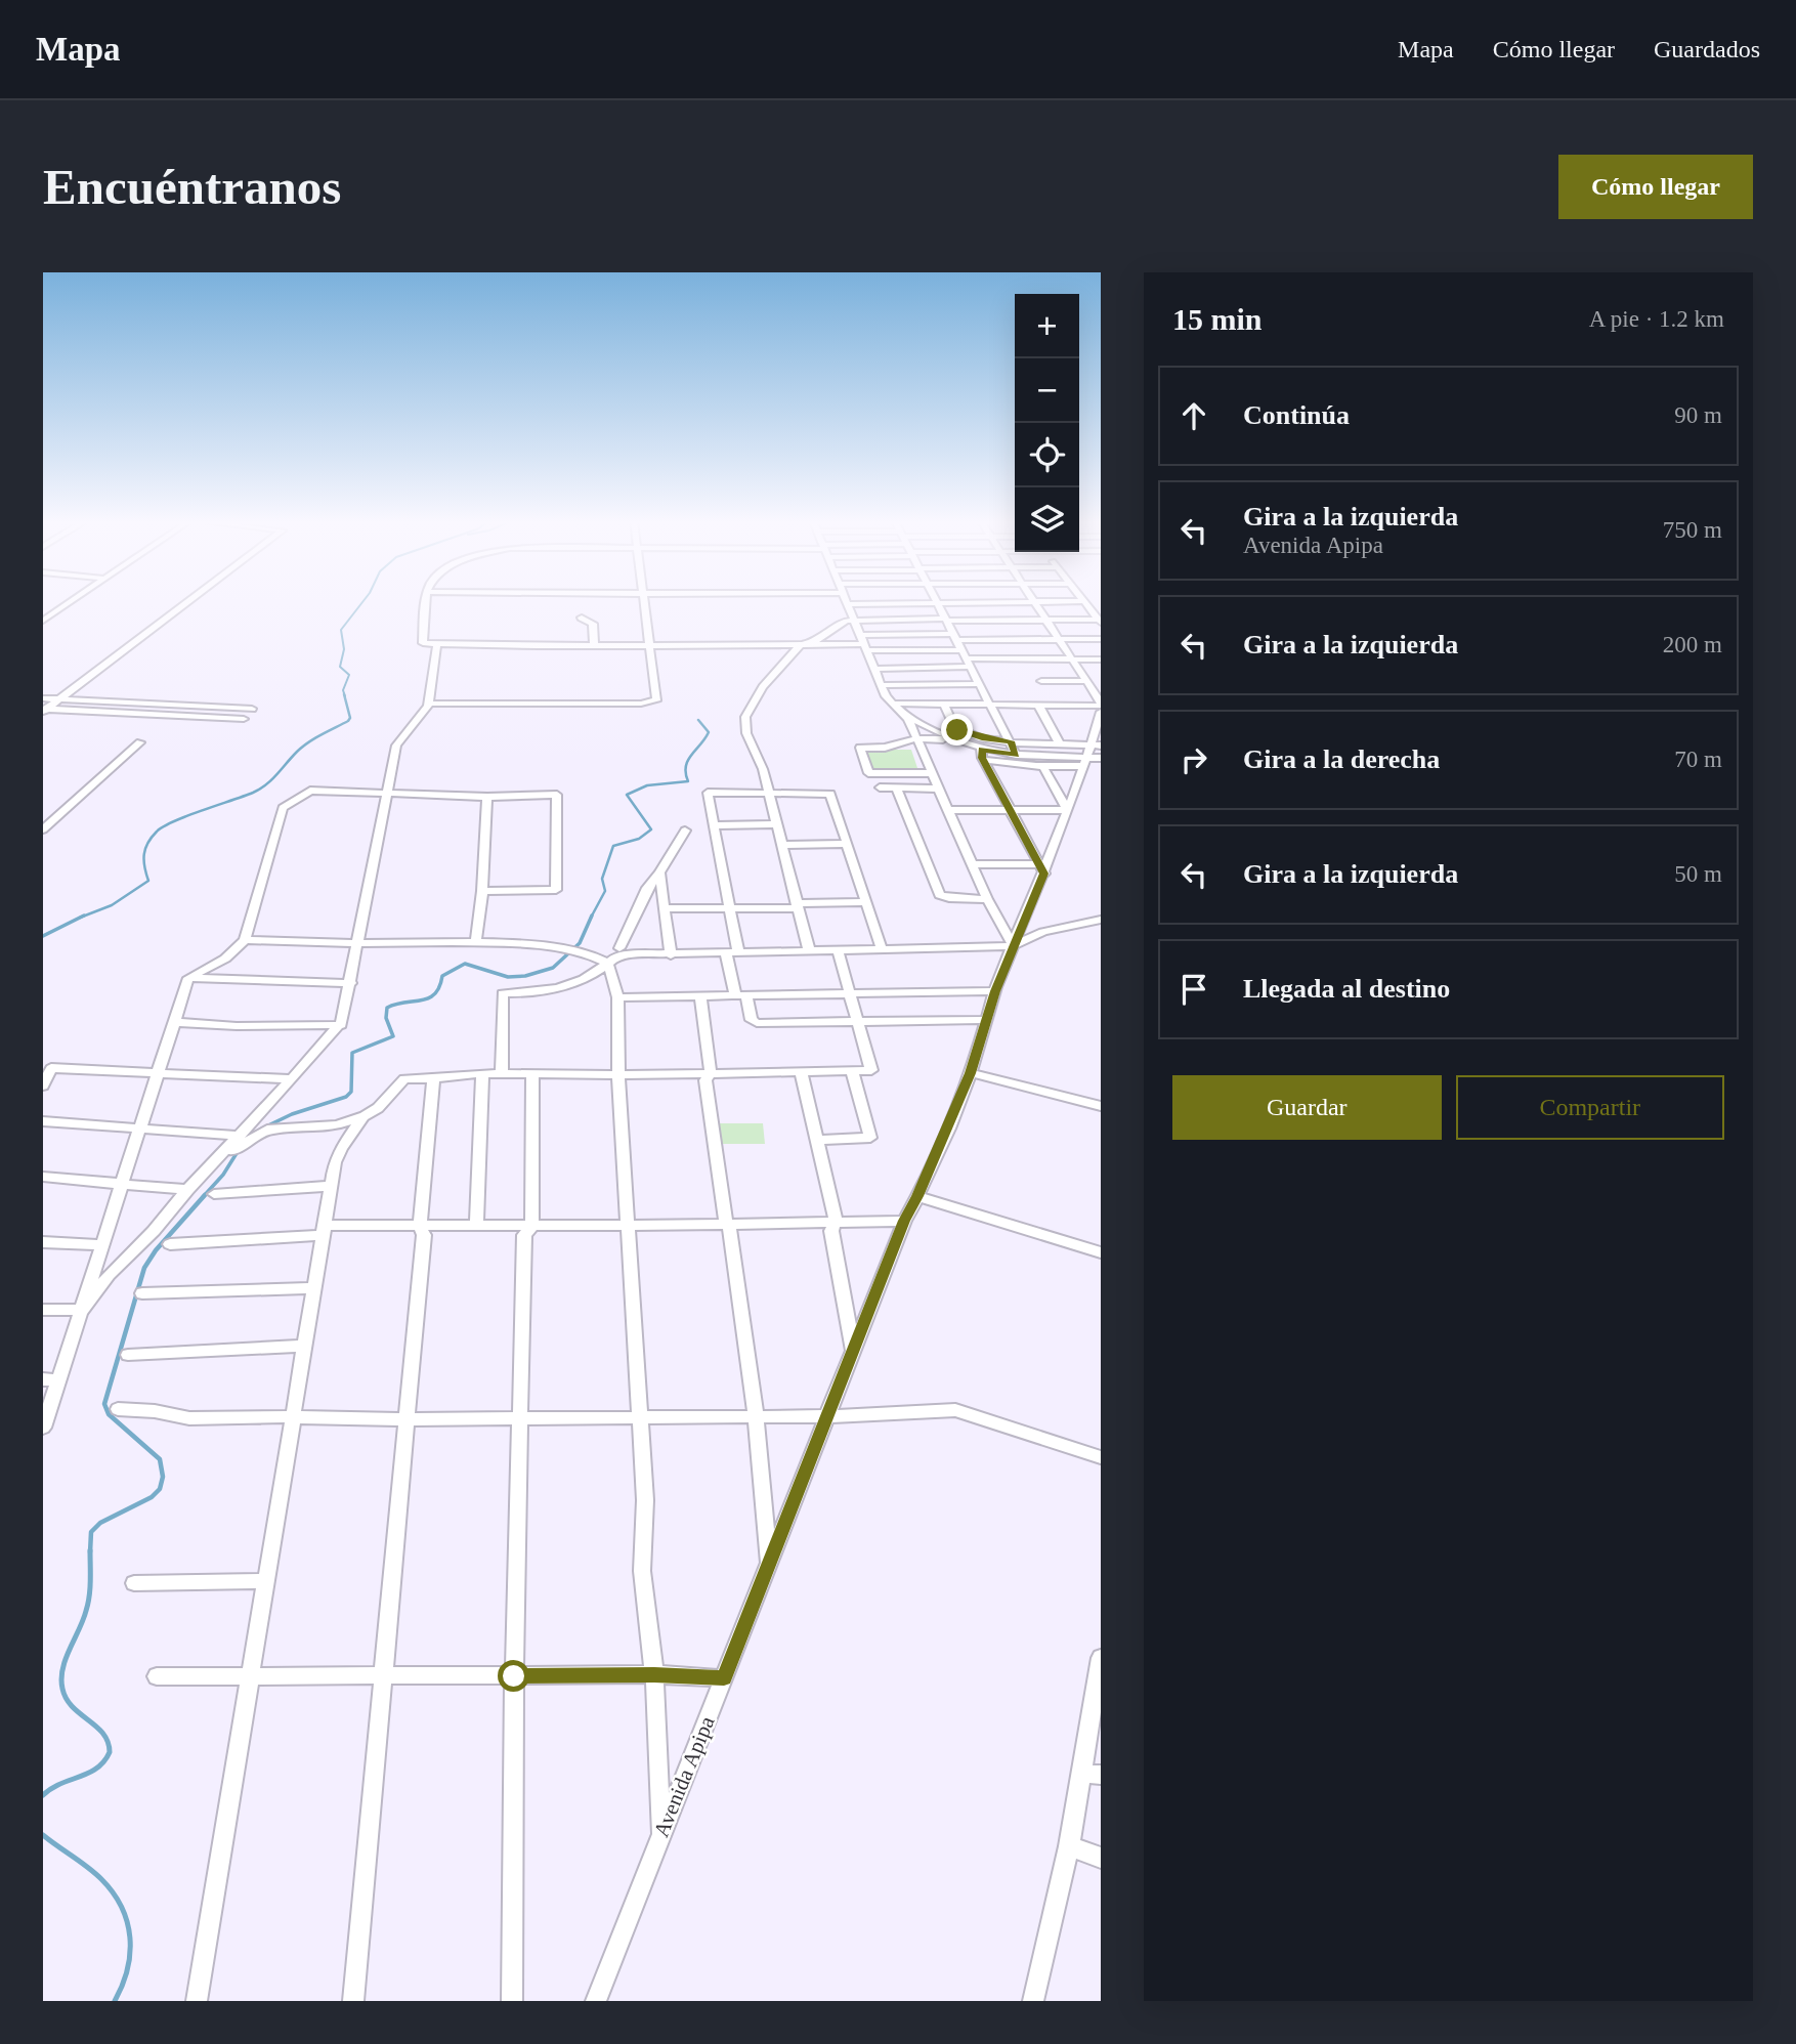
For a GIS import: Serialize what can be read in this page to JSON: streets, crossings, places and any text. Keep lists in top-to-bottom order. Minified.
{"streets":{"street":["Avenida Apipa"]},"page":{"header":"Mapa","nav":["Mapa","Cómo llegar","Guardados"],"buttons":["Cómo llegar",["Guardar","Compartir"]],"title":"Encuéntranos","heading":["15 min","A pie · 1.2 km"],"map_buttons":["+","−"],"list":[["Continúa","90 m"],["Gira a la izquierda","Avenida Apipa","750 m"],["Gira a la izquierda","200 m"],["Gira a la derecha","70 m"],["Gira a la izquierda","50 m"],"Llegada al destino"]}}
